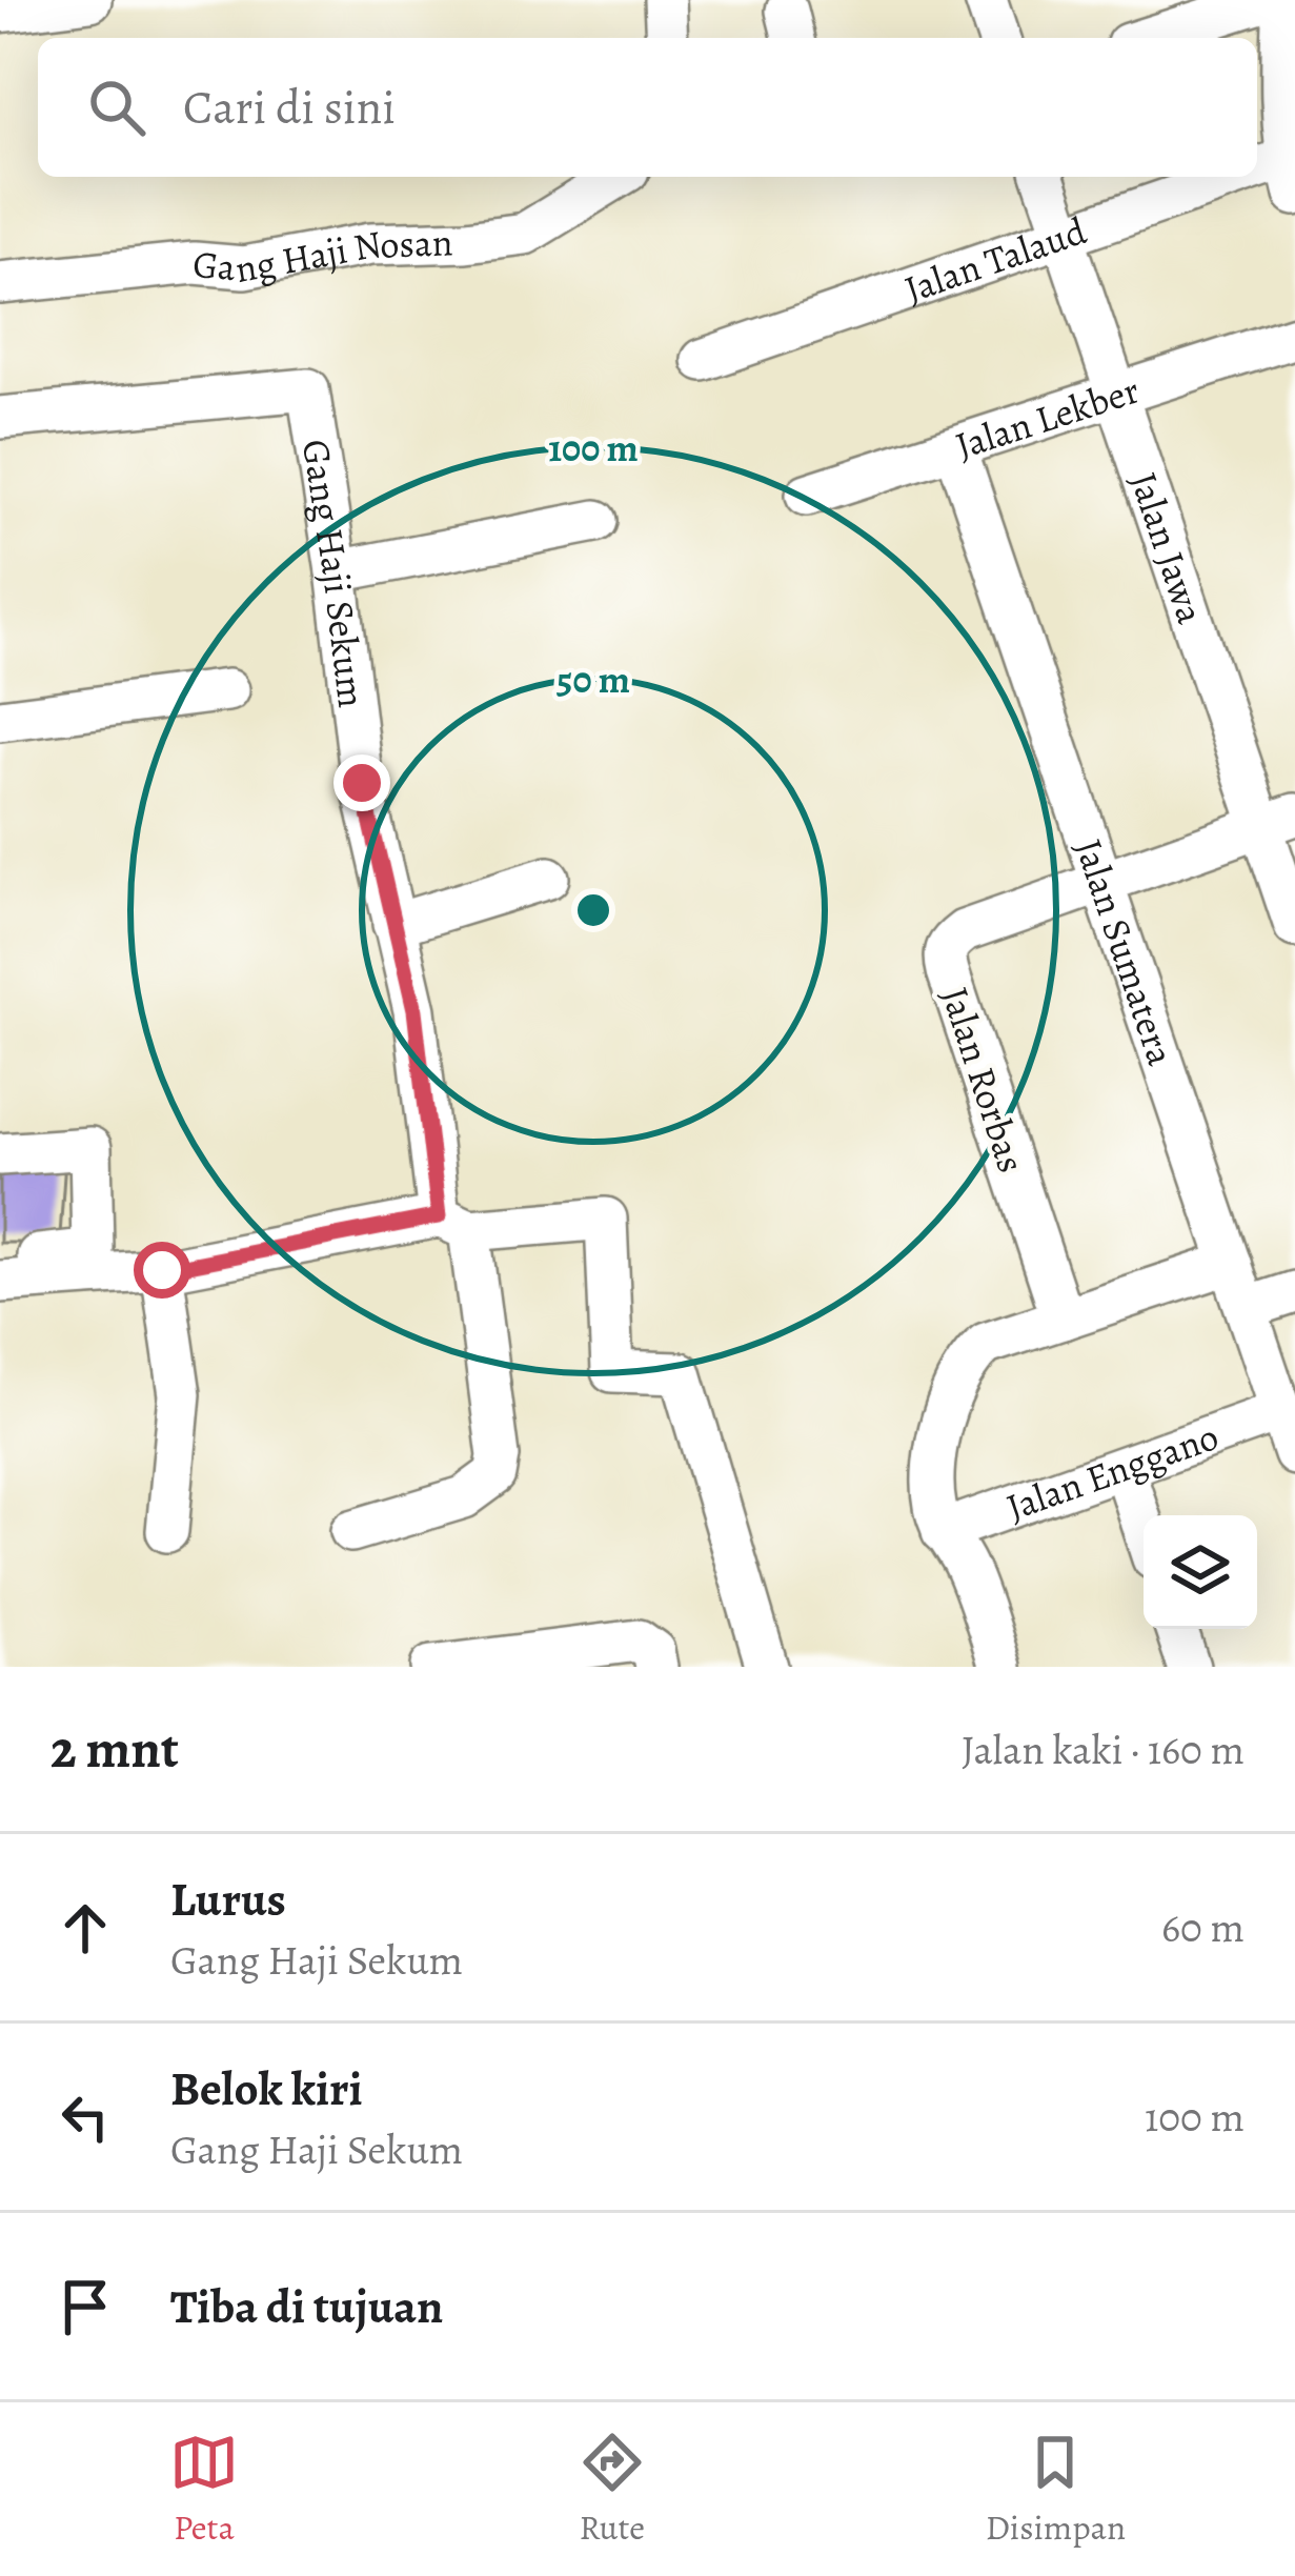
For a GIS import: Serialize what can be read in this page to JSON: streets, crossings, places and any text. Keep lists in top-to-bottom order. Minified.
{"streets":{"street":["Gang Haji Nosan","Jalan Talaud","Jalan Lekber","Jalan Jawa","Gang Haji Sekum","Jalan Sumatera","Jalan Rorbas","Jalan Enggano"]},"crossings":[["Jalan Talaud","Jalan Jawa"],["Jalan Lekber","Jalan Jawa"],["Jalan Lekber","Jalan Sumatera"],["Jalan Jawa","Jalan Rorbas"],["Jalan Sumatera","Jalan Rorbas"],["Jalan Sumatera","Jalan Enggano"]],"page":{"search":"Cari di sini","heading":["2 mnt","Jalan kaki · 160 m"],"list":[["Lurus","Gang Haji Sekum","60 m"],["Belok kiri","Gang Haji Sekum","100 m"],"Tiba di tujuan"],"nav":["Peta","Rute","Disimpan"]},"rings":["100 m","50 m"]}
